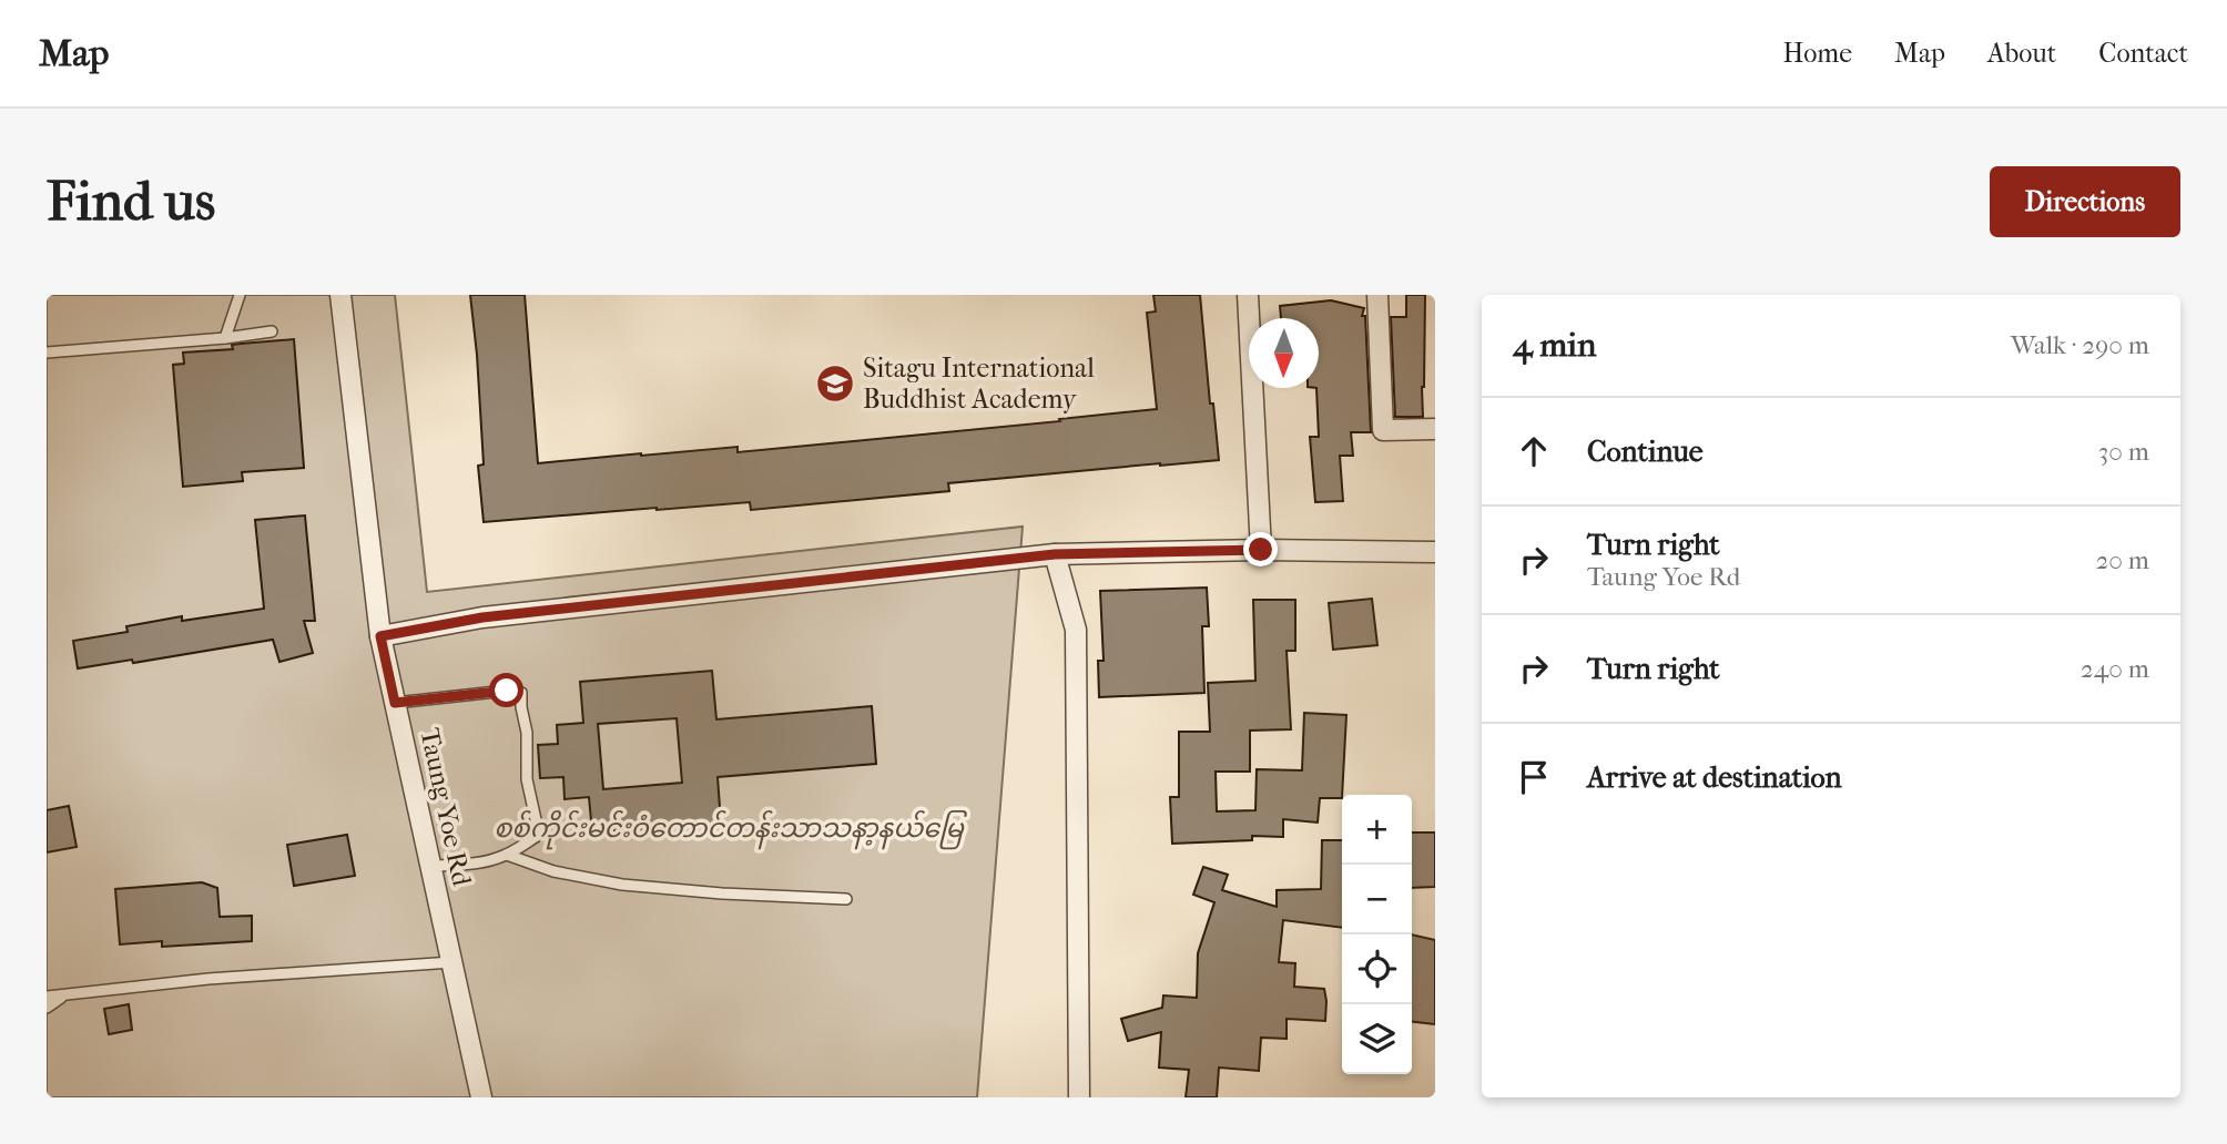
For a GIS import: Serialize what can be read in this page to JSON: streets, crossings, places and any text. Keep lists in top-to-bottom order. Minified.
{"streets":{"street":["Taung Yoe Rd"]},"parks":["စစ်ကိုင်းမင်းဝံတောင်တန်းသာသနာ့နယ်မြေ"],"places":{"school or university":["Sitagu International Buddhist Academy"]},"north":"bottom","page":{"header":"Map","nav":["Home","Map","About","Contact"],"buttons":"Directions","title":"Find us","heading":["4 min","Walk · 290 m"],"list":[["Continue","30 m"],["Turn right","Taung Yoe Rd","20 m"],["Turn right","240 m"],"Arrive at destination"],"map_buttons":["+","−"]}}
